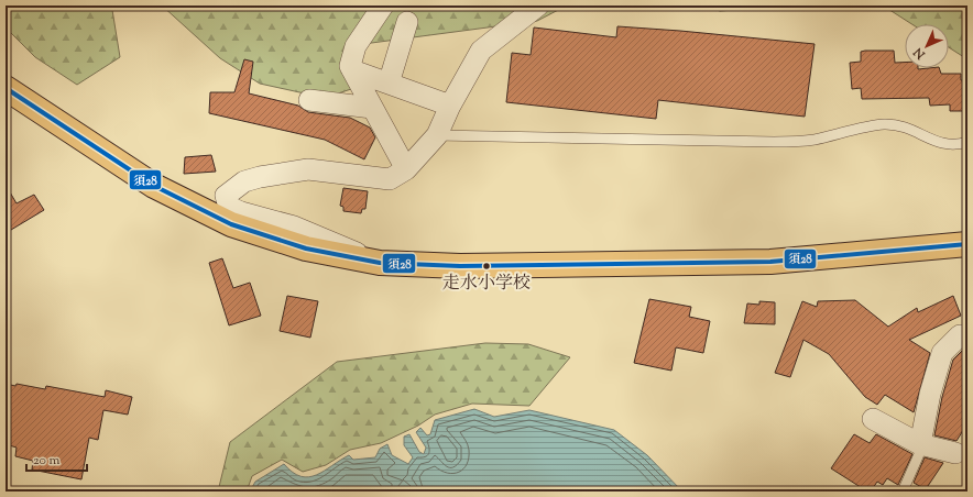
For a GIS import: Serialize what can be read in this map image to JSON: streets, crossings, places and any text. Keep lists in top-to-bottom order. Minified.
{"places":["走水小学校"],"lines":["transit line 須28"],"scale_bar":"20 m","north":"bottom left"}
